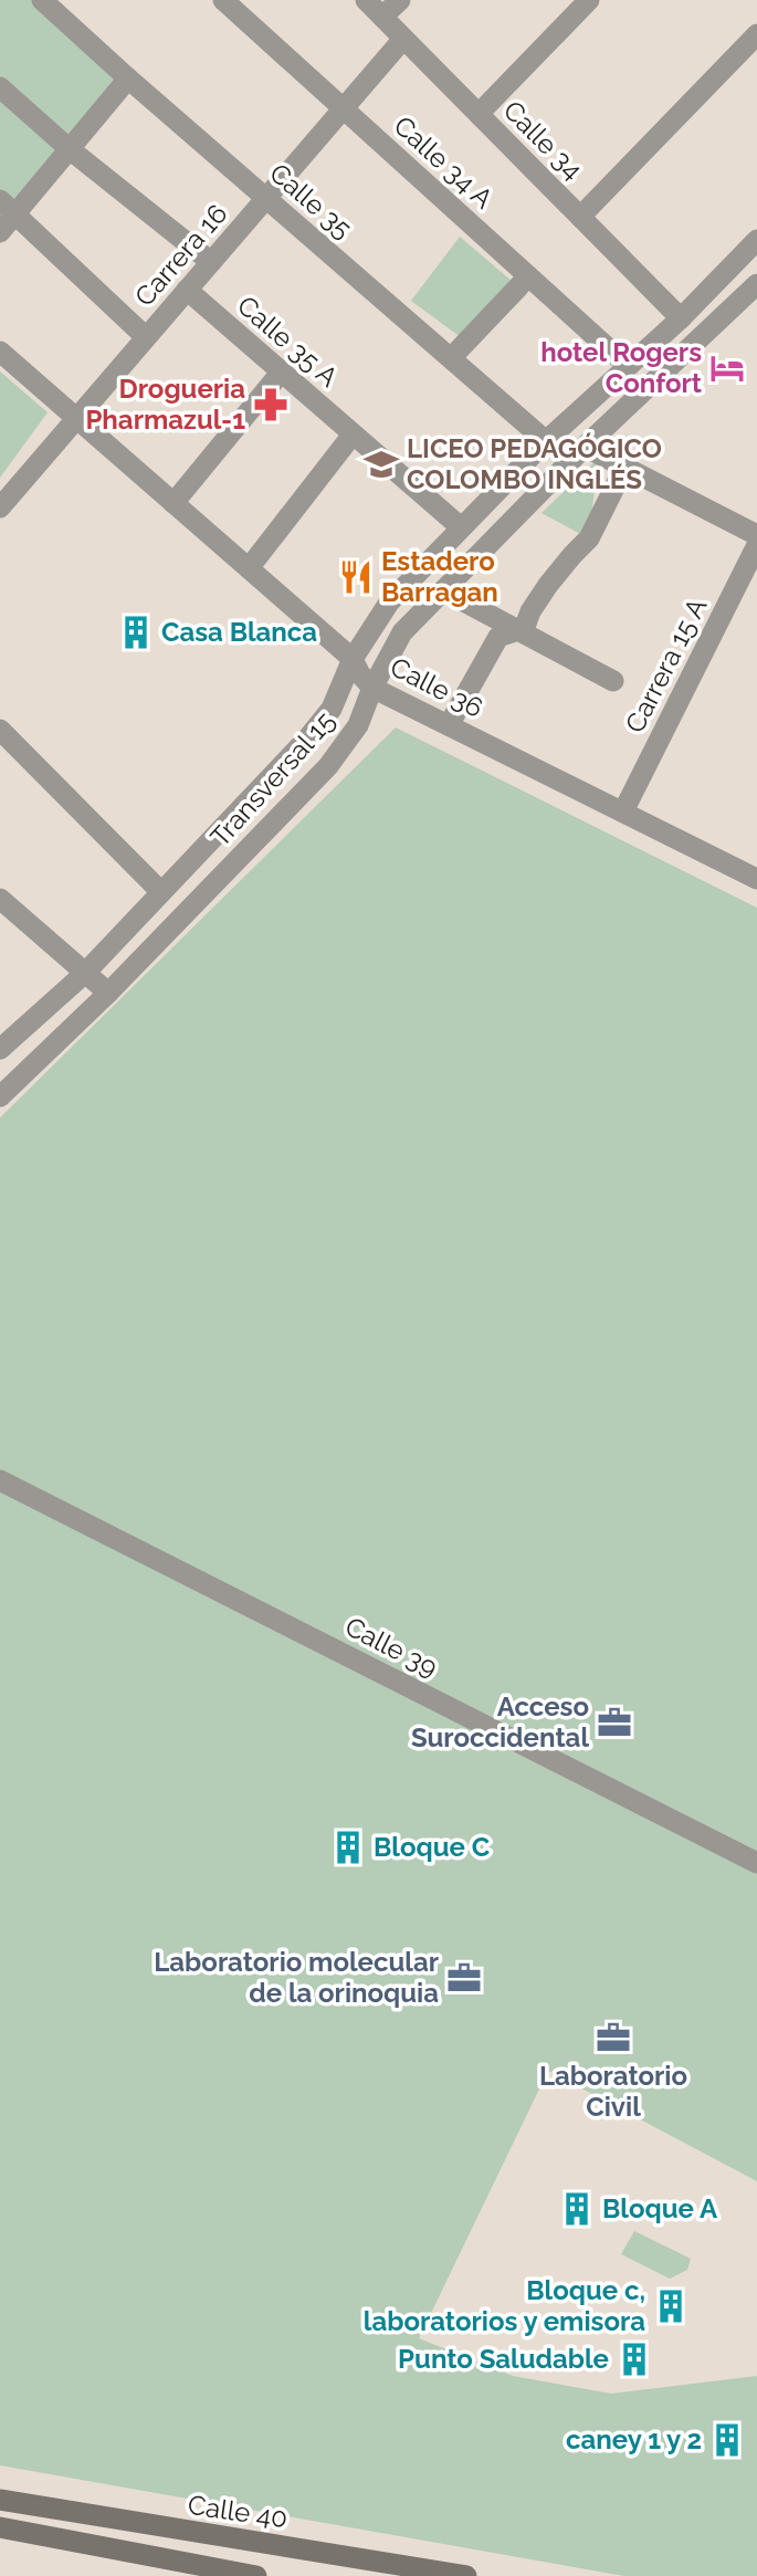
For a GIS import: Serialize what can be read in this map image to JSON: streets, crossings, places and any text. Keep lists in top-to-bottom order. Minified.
{"streets":{"main road":["Calle 40"],"street":["Calle 34","Calle 34 A","Calle 35","Carrera 16","Calle 35 A","Carrera 15 A","Calle 36","Transversal 15","Calle 39"]},"crossings":[["Calle 34","Carrera 16"],["Calle 34","Transversal 15"],["Calle 34 A","Carrera 16"],["Calle 34 A","Transversal 15"],["Calle 35","Carrera 16"],["Calle 35","Transversal 15"],["Carrera 16","Calle 35 A"],["Carrera 16","Calle 36"],["Calle 35 A","Transversal 15"],["Carrera 15 A","Calle 36"],["Calle 36","Transversal 15"]],"places":{"hotel":["hotel Rogers Confort"],"pharmacy":["Drogueria Pharmazul-1"],"school or university":["LICEO PEDAGÓGICO COLOMBO INGLÉS"],"restaurant":["Estadero Barragan"],"building":["Casa Blanca","Bloque C","Bloque A","Bloque c, laboratorios y emisora","Punto Saludable","caney 1 y 2"],"office":["Acceso Suroccidental","Laboratorio molecular de la orinoquia","Laboratorio Civil"]}}
